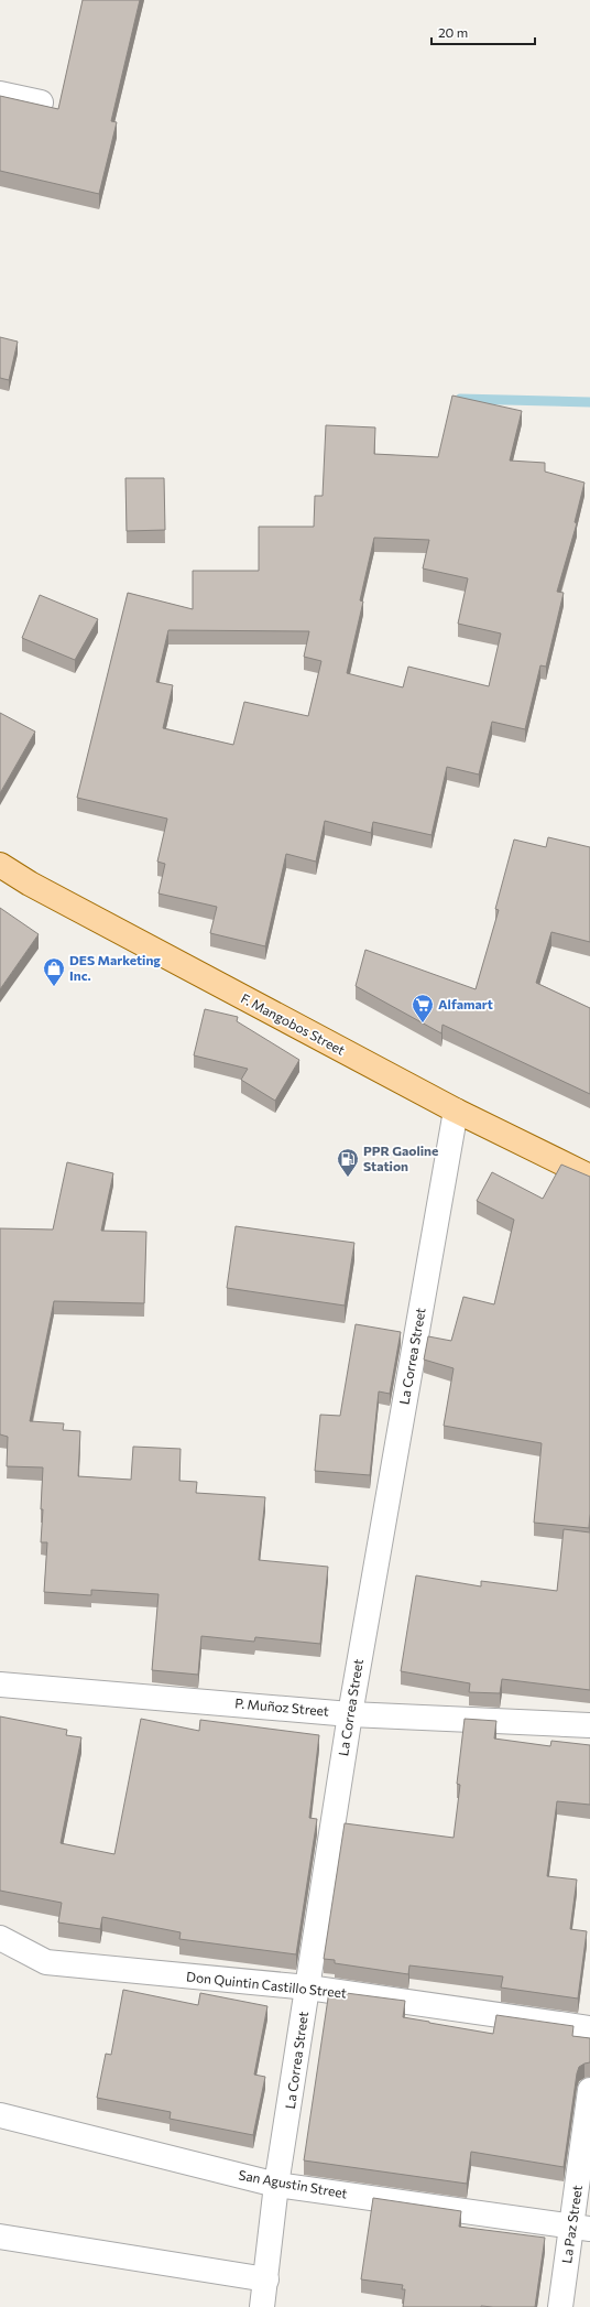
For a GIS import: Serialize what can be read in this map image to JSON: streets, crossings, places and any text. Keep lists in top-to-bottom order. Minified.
{"streets":{"main road":["F. Mangobos Street"],"street":["La Correa Street","P. Muñoz Street","Don Quintin Castillo Street","San Agustin Street","La Paz Street"]},"crossings":[["F. Mangobos Street","La Correa Street"],["La Correa Street","P. Muñoz Street"],["La Correa Street","Don Quintin Castillo Street"],["La Correa Street","San Agustin Street"],["San Agustin Street","La Paz Street"]],"places":{"shop":["DES Marketing Inc."],"supermarket":["Alfamart"],"fuel station":["PPR Gaoline Station"]},"scale_bar":"20 m"}
